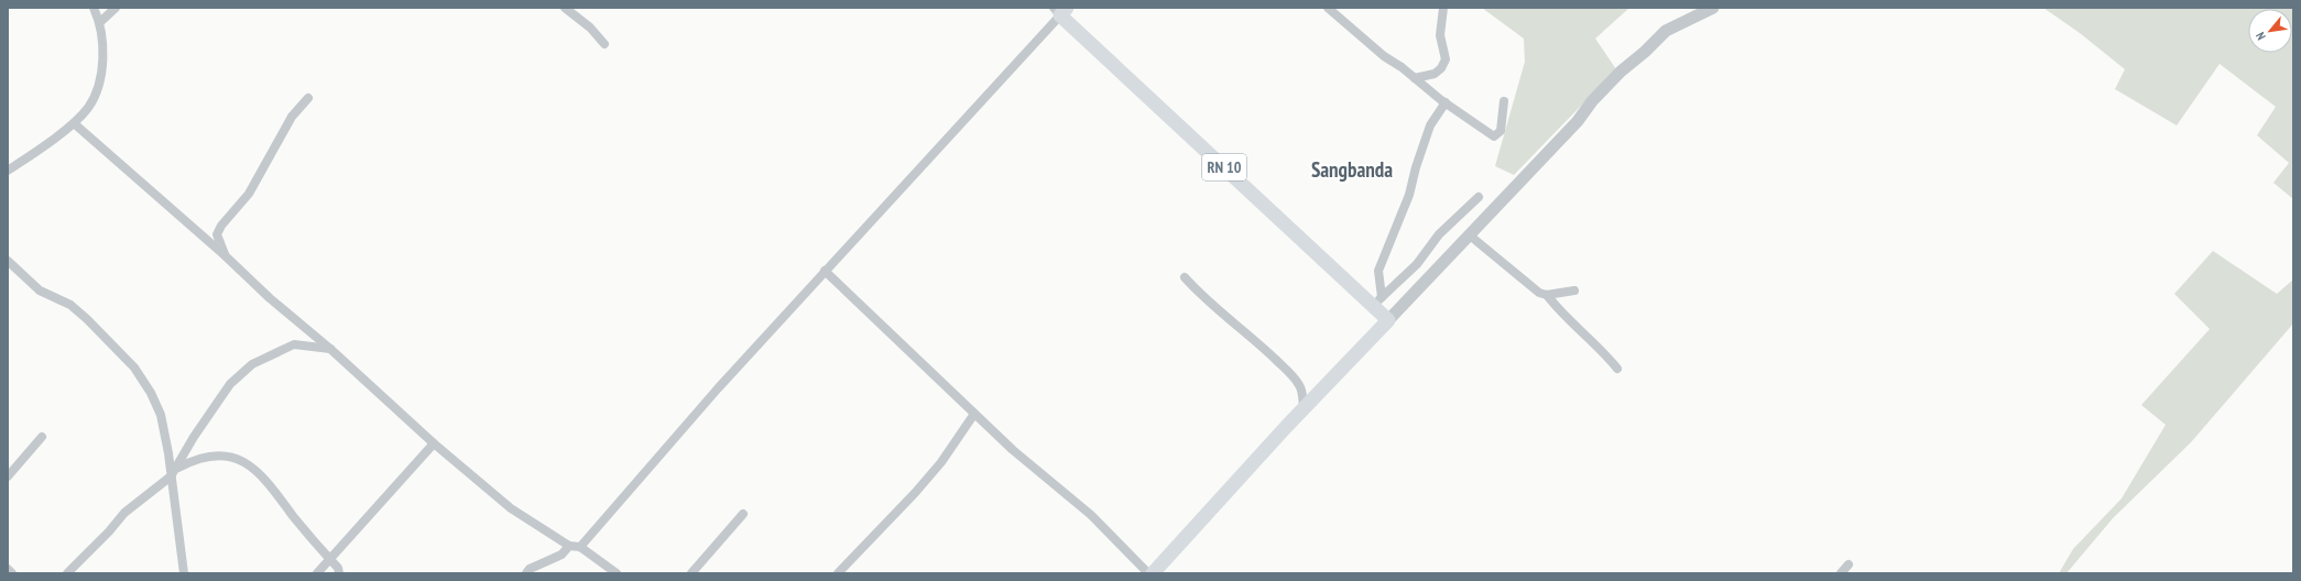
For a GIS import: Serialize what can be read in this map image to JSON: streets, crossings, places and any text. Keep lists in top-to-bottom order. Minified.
{"streets":{"main road":["RN 10"]},"districts":["Sangbanda"],"north":"bottom left"}
